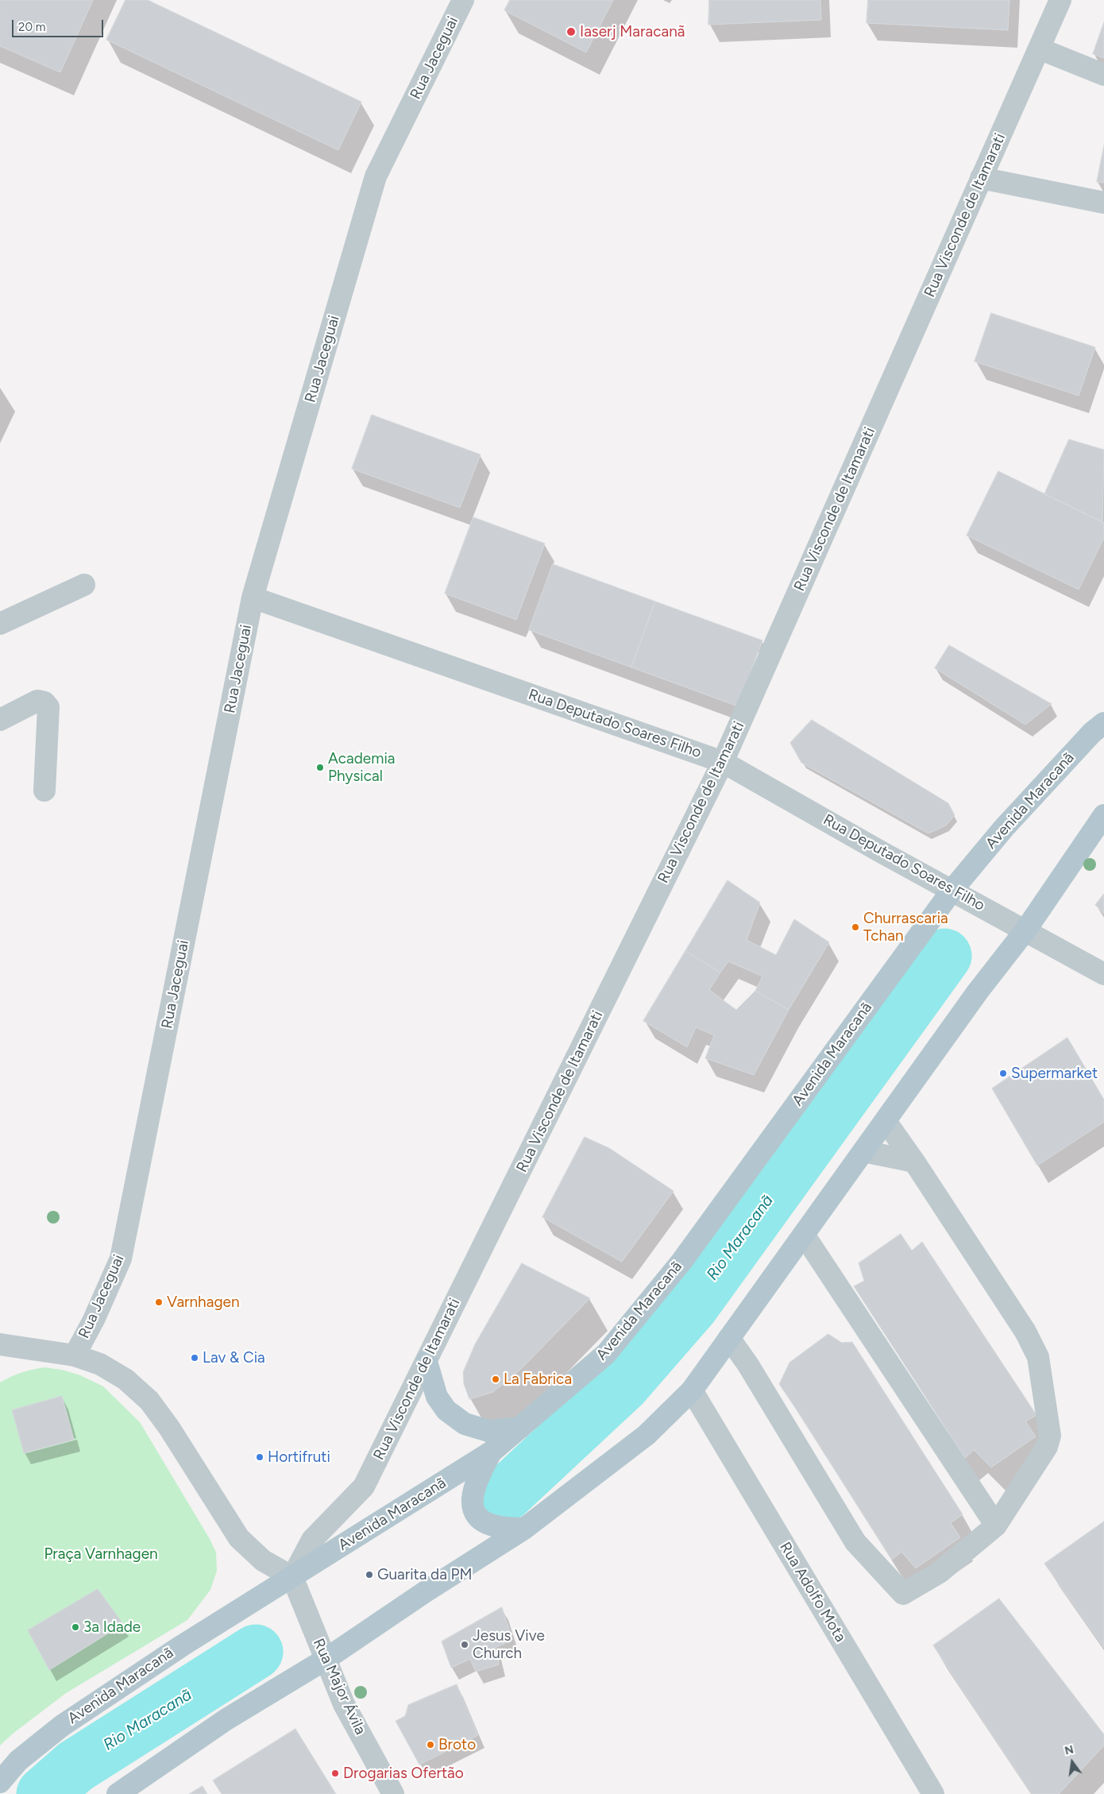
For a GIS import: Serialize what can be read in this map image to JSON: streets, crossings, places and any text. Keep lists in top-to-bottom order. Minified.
{"streets":{"main road":["Avenida Maracanã"],"street":["Rua Jaceguai","Rua Visconde de Itamarati","Rua Deputado Soares Filho","Rua Adolfo Mota","Rua Major Ávila"]},"crossings":[["Rua Jaceguai","Rua Deputado Soares Filho"],["Rua Visconde de Itamarati","Rua Deputado Soares Filho"],["Rua Visconde de Itamarati","Avenida Maracanã"],["Rua Visconde de Itamarati","Rua Major Ávila"],["Rua Deputado Soares Filho","Avenida Maracanã"],["Avenida Maracanã","Rua Major Ávila"]],"water":["Rio Maracanã"],"parks":["Praça Varnhagen"],"places":["Iaserj Maracanã","Academia Physical","Churrascaria Tchan","Supermarket","Varnhagen","Lav & Cia","La Fabrica","Hortifruti","Guarita da PM","3a Idade","Jesus Vive Church","Broto","Drogarias Ofertão"],"scale_bar":"20 m","north":"top"}
